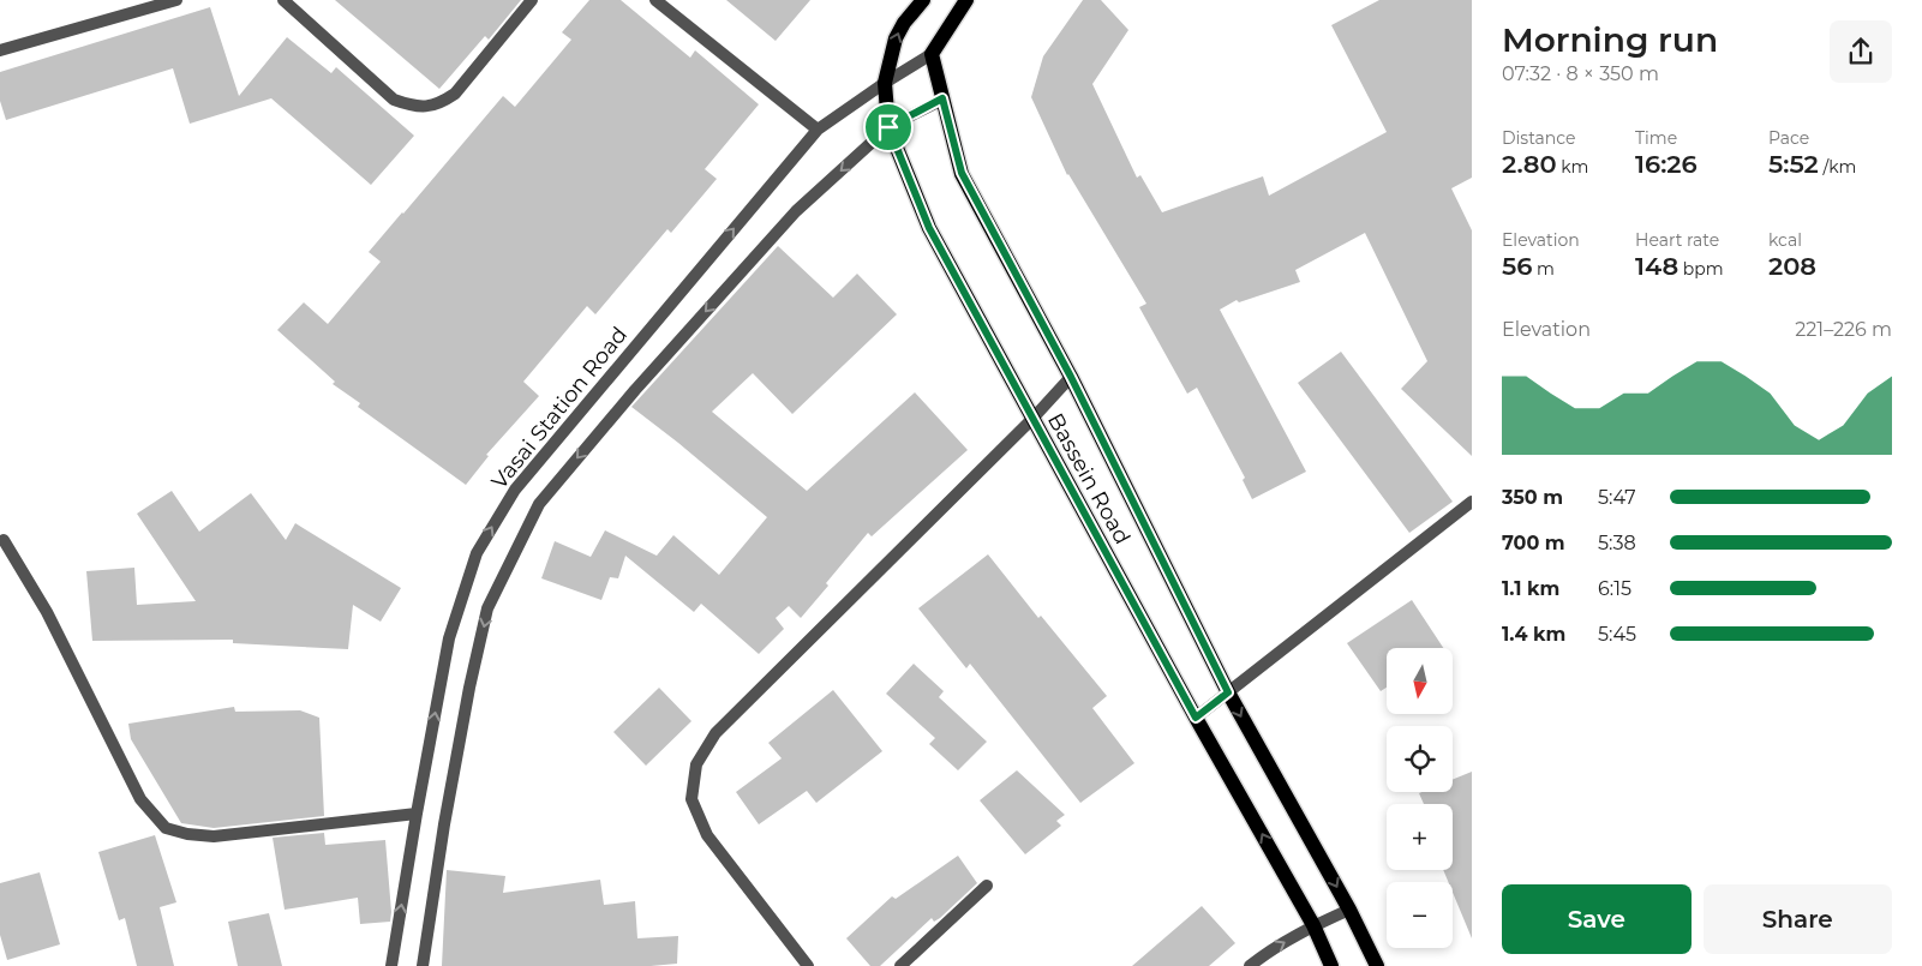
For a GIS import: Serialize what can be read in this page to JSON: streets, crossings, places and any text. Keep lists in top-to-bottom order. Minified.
{"streets":{"main road":["Bassein Road"],"street":["Vasai Station Road"]},"crossings":[["Vasai Station Road","Bassein Road"]],"north":"bottom","page":{"heading":["Morning run","07:32 · 8 × 350 m"],"stats":[["Distance","2.80 km"],["Time","16:26"],["Pace","5:52 /km"],["Elevation","56 m"],["Heart rate","148 bpm"],["kcal","208"]],"chart":["Elevation","221–226 m"],"list":[{"name":"350 m","note":"5:47"},{"name":"700 m","note":"5:38"},{"name":"1.1 km","note":"6:15"},{"name":"1.4 km","note":"5:45"}],"map_buttons":["+","−"],"buttons":["Save","Share"]}}
